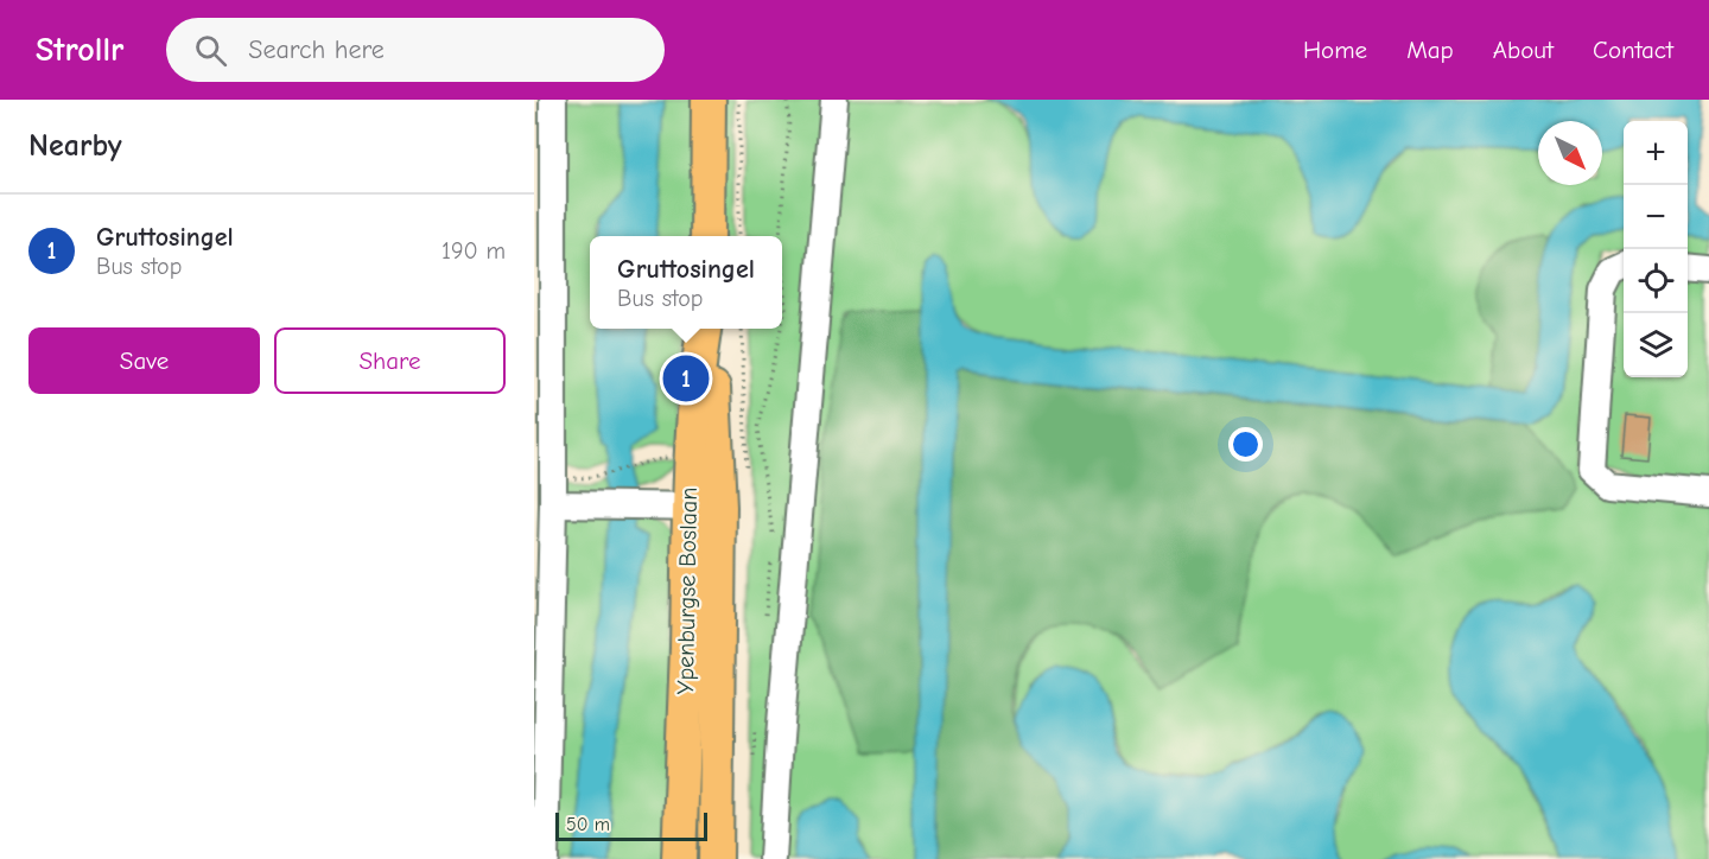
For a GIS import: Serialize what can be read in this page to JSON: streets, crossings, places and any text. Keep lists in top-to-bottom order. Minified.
{"streets":{"main road":["Ypenburgse Boslaan"]},"scale_bar":"50 m","north":"bottom right","page":{"header":"Strollr","search":"Search here","nav":["Home","Map","About","Contact"],"heading":"Nearby","map_buttons":["+","−"],"list":[{"mark":"1","name":"Gruttosingel","note":"Bus stop","value":"190 m"}],"popup":["Gruttosingel","Bus stop"],"buttons":["Save","Share"],"pins":"1","scale":"50 m"}}
